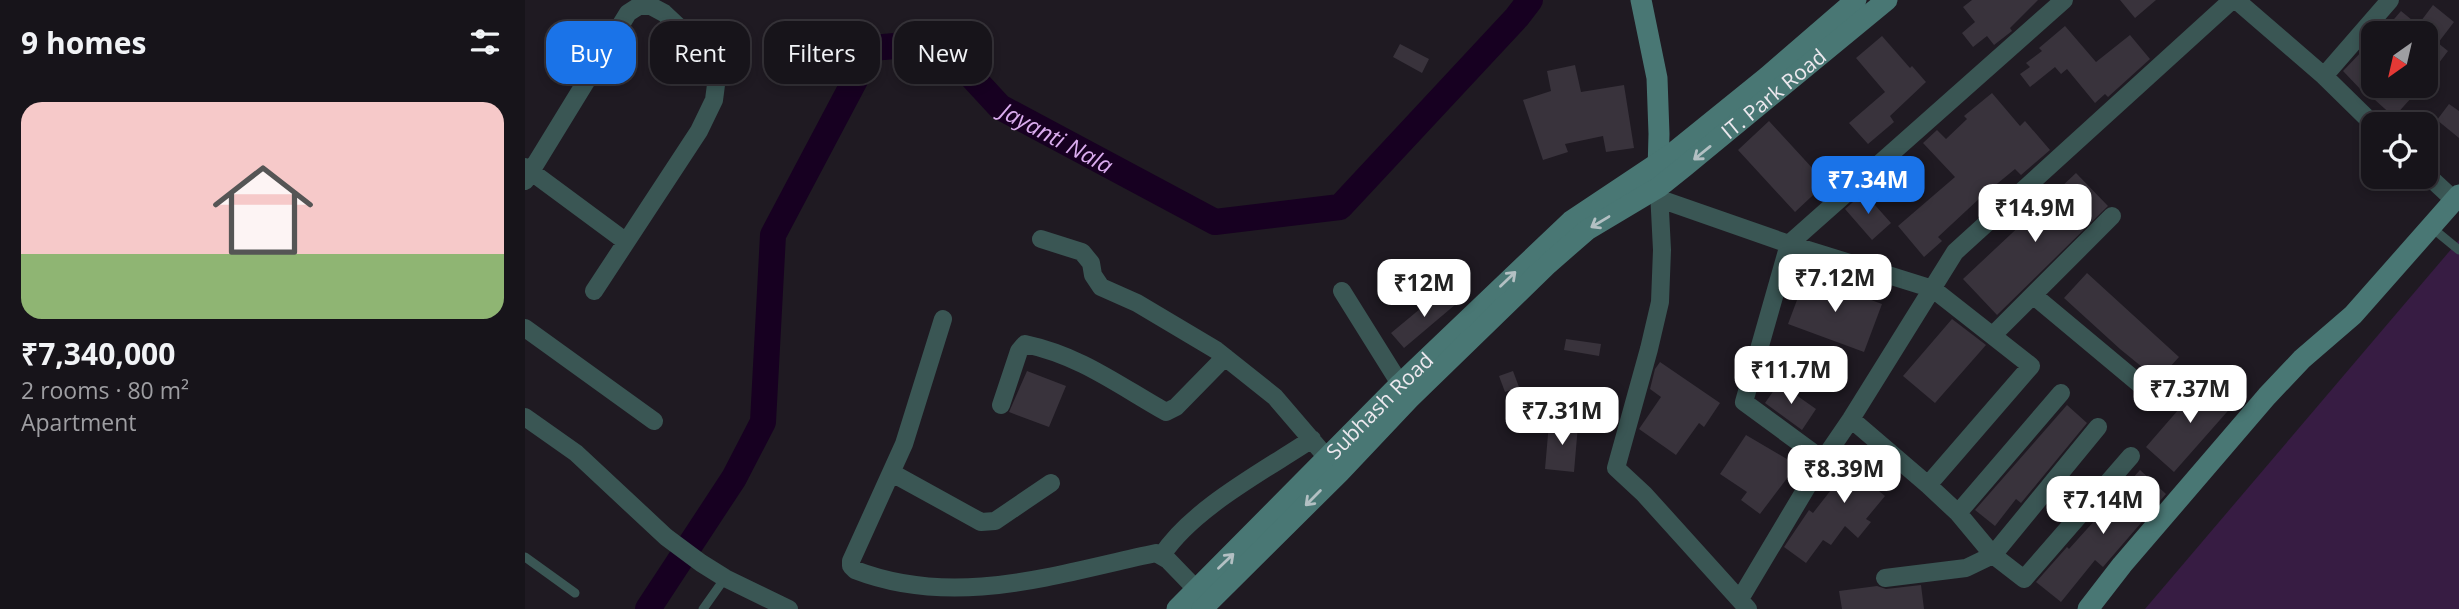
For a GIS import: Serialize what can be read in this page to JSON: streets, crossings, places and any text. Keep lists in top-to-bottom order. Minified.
{"streets":{"main road":["IT. Park Road","Subhash Road"]},"crossings":[["IT. Park Road","Subhash Road"]],"water":["Jayanti Nala"],"north":"bottom left","page":{"heading":"9 homes","chip":["Buy","Rent","Filters","New"],"list":[{"name":"₹7,340,000","note":"2 rooms · 80 m² · Apartment"}],"price":["₹7.34M","₹14.9M","₹7.12M","₹12M","₹11.7M","₹7.37M","₹7.31M","₹8.39M","₹7.14M"]}}
